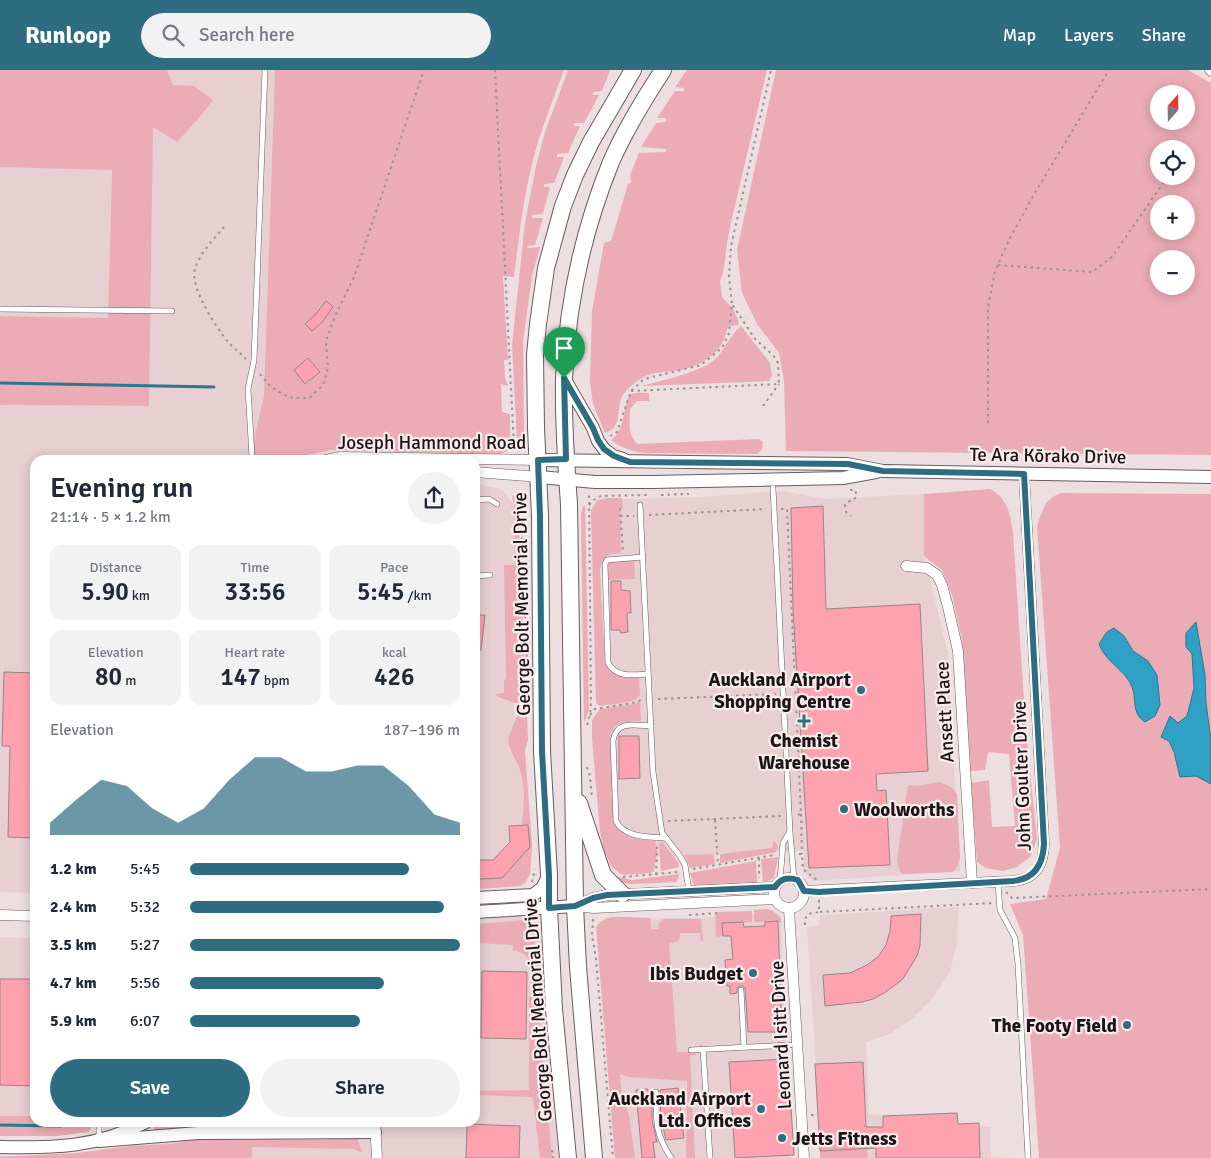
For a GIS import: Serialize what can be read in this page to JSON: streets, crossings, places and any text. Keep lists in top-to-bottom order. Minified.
{"streets":{"main road":["George Bolt Memorial Drive"],"street":["Joseph Hammond Road","Te Ara Kōrako Drive","Ansett Place","John Goulter Drive","Leonard Isitt Drive"]},"crossings":[["Joseph Hammond Road","Te Ara Kōrako Drive"],["Joseph Hammond Road","George Bolt Memorial Drive"],["Te Ara Kōrako Drive","George Bolt Memorial Drive"],["Te Ara Kōrako Drive","John Goulter Drive"],["Ansett Place","John Goulter Drive"],["John Goulter Drive","Leonard Isitt Drive"]],"places":{"other":["Auckland Airport Shopping Centre","Woolworths","Ibis Budget","The Footy Field","Auckland Airport Ltd. Offices","Jetts Fitness"],"health":["Chemist Warehouse"]},"north":"top","page":{"header":"Runloop","search":"Search here","nav":["Map","Layers","Share"],"map_buttons":["+","−"],"heading":["Evening run","21:14 · 5 × 1.2 km"],"stats":[["Distance","5.90 km"],["Time","33:56"],["Pace","5:45 /km"],["Elevation","80 m"],["Heart rate","147 bpm"],["kcal","426"]],"chart":["Elevation","187–196 m"],"list":[{"name":"1.2 km","note":"5:45"},{"name":"2.4 km","note":"5:32"},{"name":"3.5 km","note":"5:27"},{"name":"4.7 km","note":"5:56"},{"name":"5.9 km","note":"6:07"}],"buttons":["Save","Share"]}}
